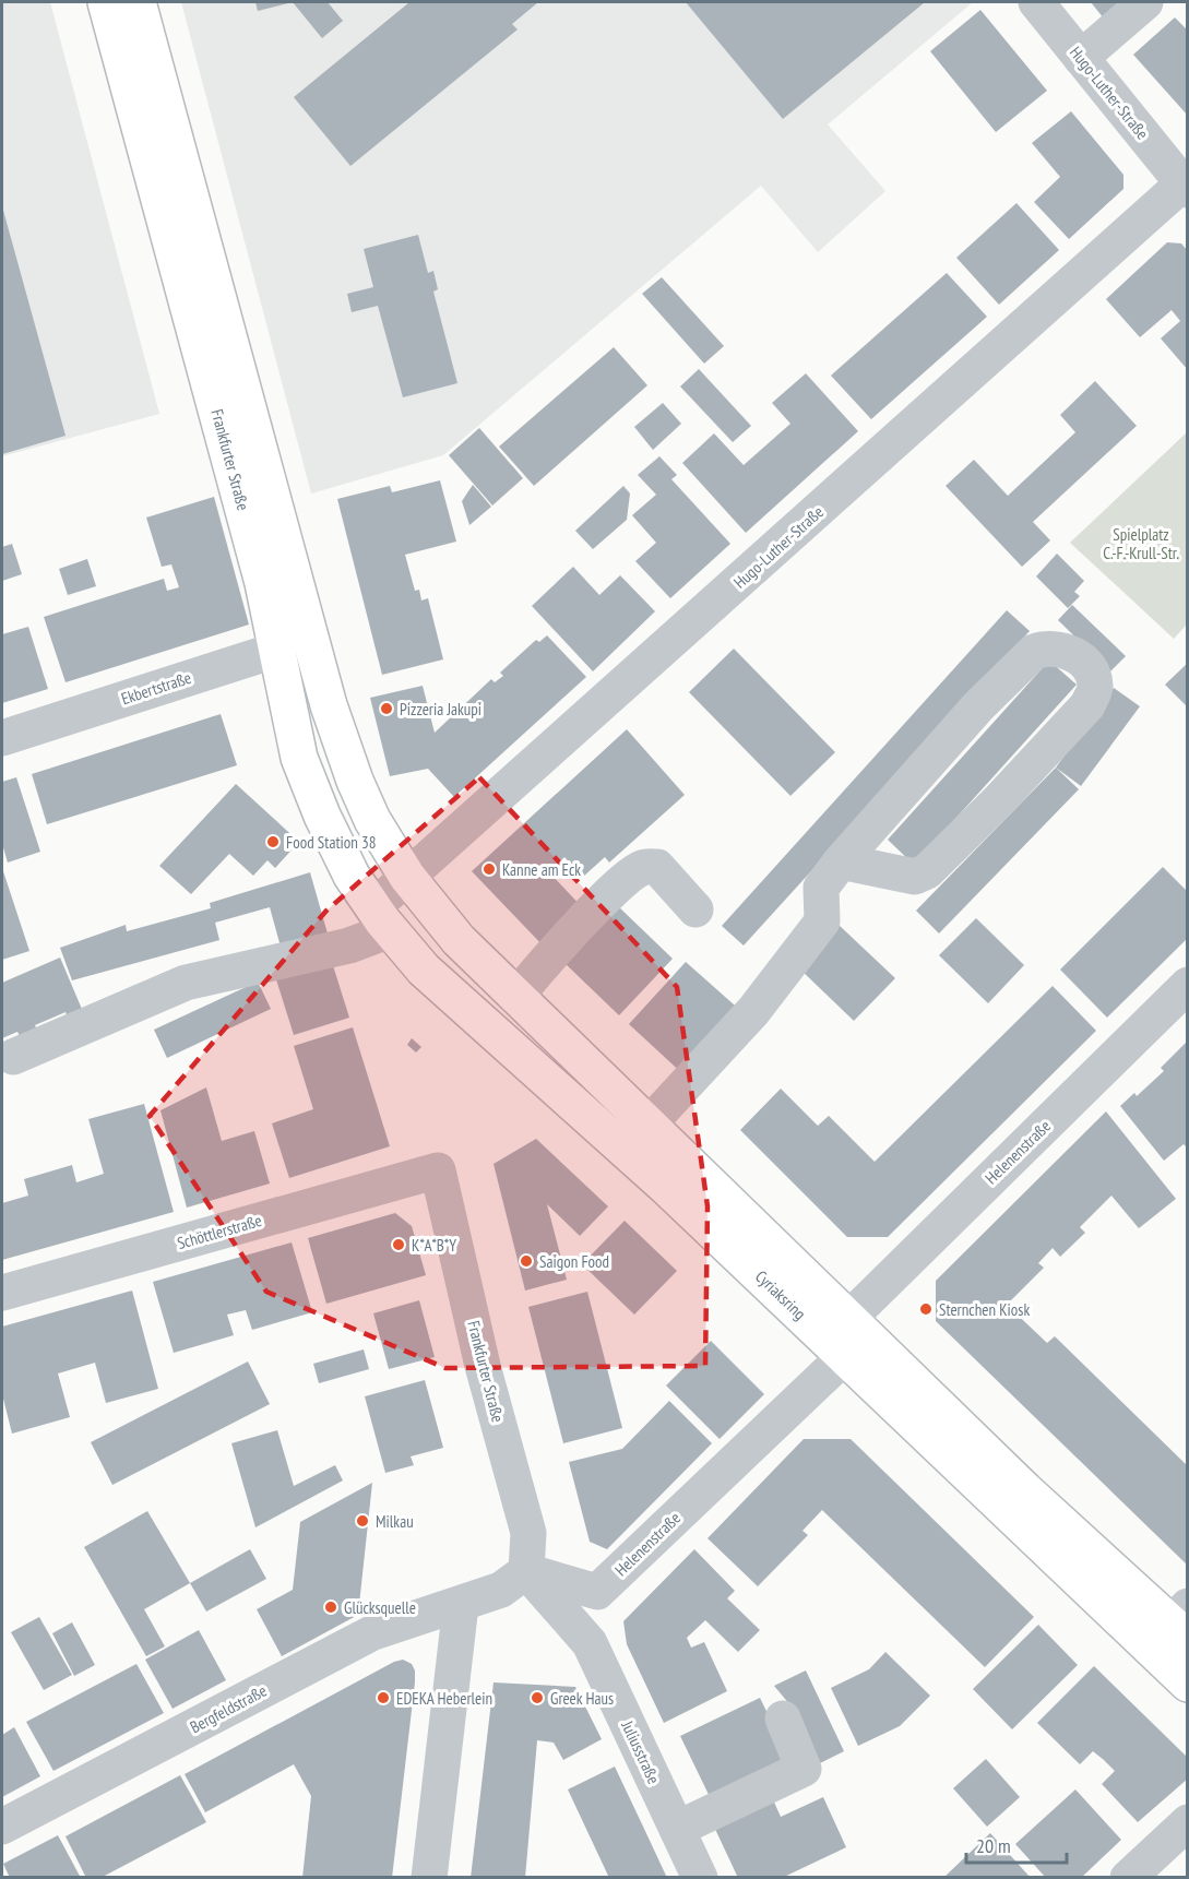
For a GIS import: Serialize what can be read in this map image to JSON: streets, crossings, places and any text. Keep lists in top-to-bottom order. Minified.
{"streets":{"main road":["Frankfurter Straße","Cyriaksring"],"street":["Hugo-Luther-Straße","Ekbertstraße","Helenenstraße","Schöttlerstraße","Bergfeldstraße","Juliusstraße"]},"crossings":[["Hugo-Luther-Straße","Frankfurter Straße"],["Hugo-Luther-Straße","Cyriaksring"],["Frankfurter Straße","Ekbertstraße"],["Frankfurter Straße","Helenenstraße"],["Frankfurter Straße","Schöttlerstraße"],["Frankfurter Straße","Cyriaksring"],["Frankfurter Straße","Bergfeldstraße"],["Frankfurter Straße","Juliusstraße"],["Helenenstraße","Cyriaksring"],["Helenenstraße","Bergfeldstraße"],["Helenenstraße","Juliusstraße"],["Bergfeldstraße","Juliusstraße"]],"parks":["Spielplatz C.-F.-Krull-Str."],"places":["Pizzeria Jakupi","Food Station 38","Kanne am Eck","K*A*B*Y","Saigon Food","Sternchen Kiosk","Milkau","Glücksquelle","EDEKA Heberlein","Greek Haus"],"scale_bar":"20 m"}
